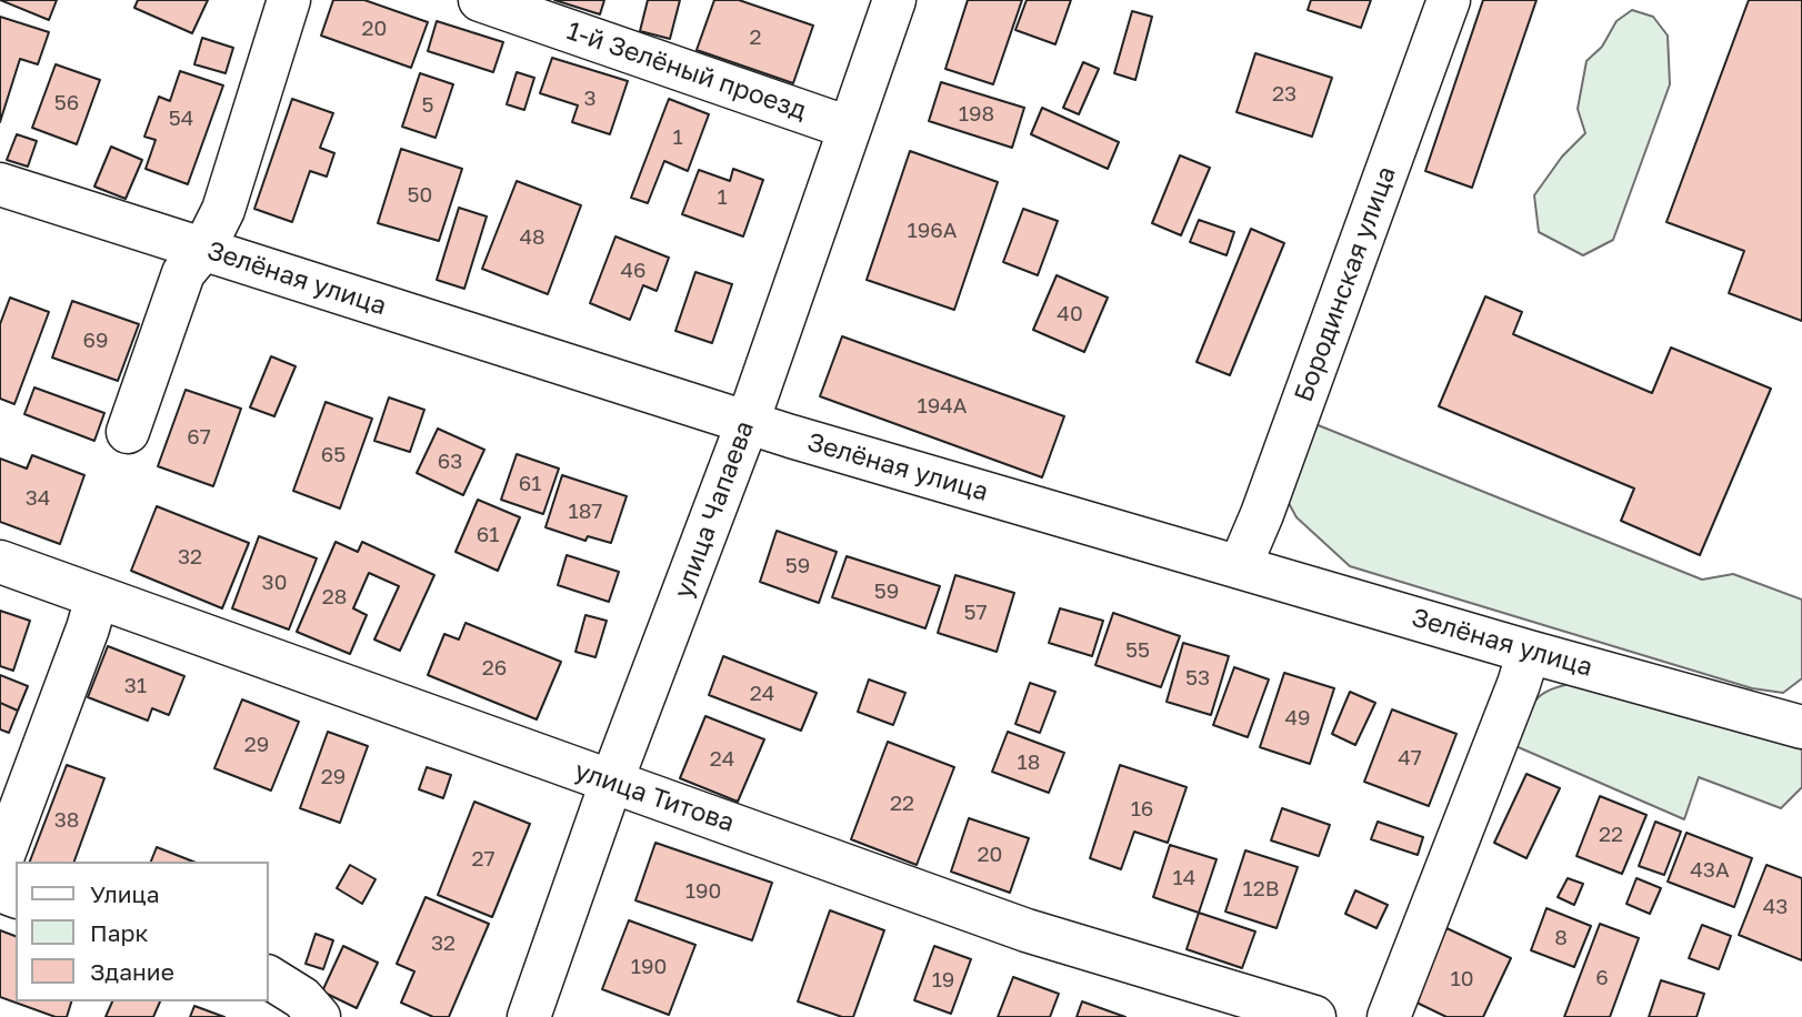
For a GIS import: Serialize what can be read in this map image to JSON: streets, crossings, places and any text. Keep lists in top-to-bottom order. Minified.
{"streets":{"street":["1-й Зелёный проезд","Зелёная улица","Бородинская улица","улица Чапаева","улица Титова"]},"crossings":[["1-й Зелёный проезд","улица Чапаева"],["Зелёная улица","Бородинская улица"],["Зелёная улица","улица Чапаева"],["улица Чапаева","улица Титова"]],"house_numbers":["20","2","23","3","56","5","198","54","1","50","1","196А","48","46","40","69","194А","67","65","63","61","34","187","61","32","59","30","59","28","57","55","26","53","31","24","49","29","47","24","18","29","22","16","38","22","20","27","43А","14","12В","190","43","8","32","190","6","10","19"],"legend":["Улица","Парк","Здание"]}
